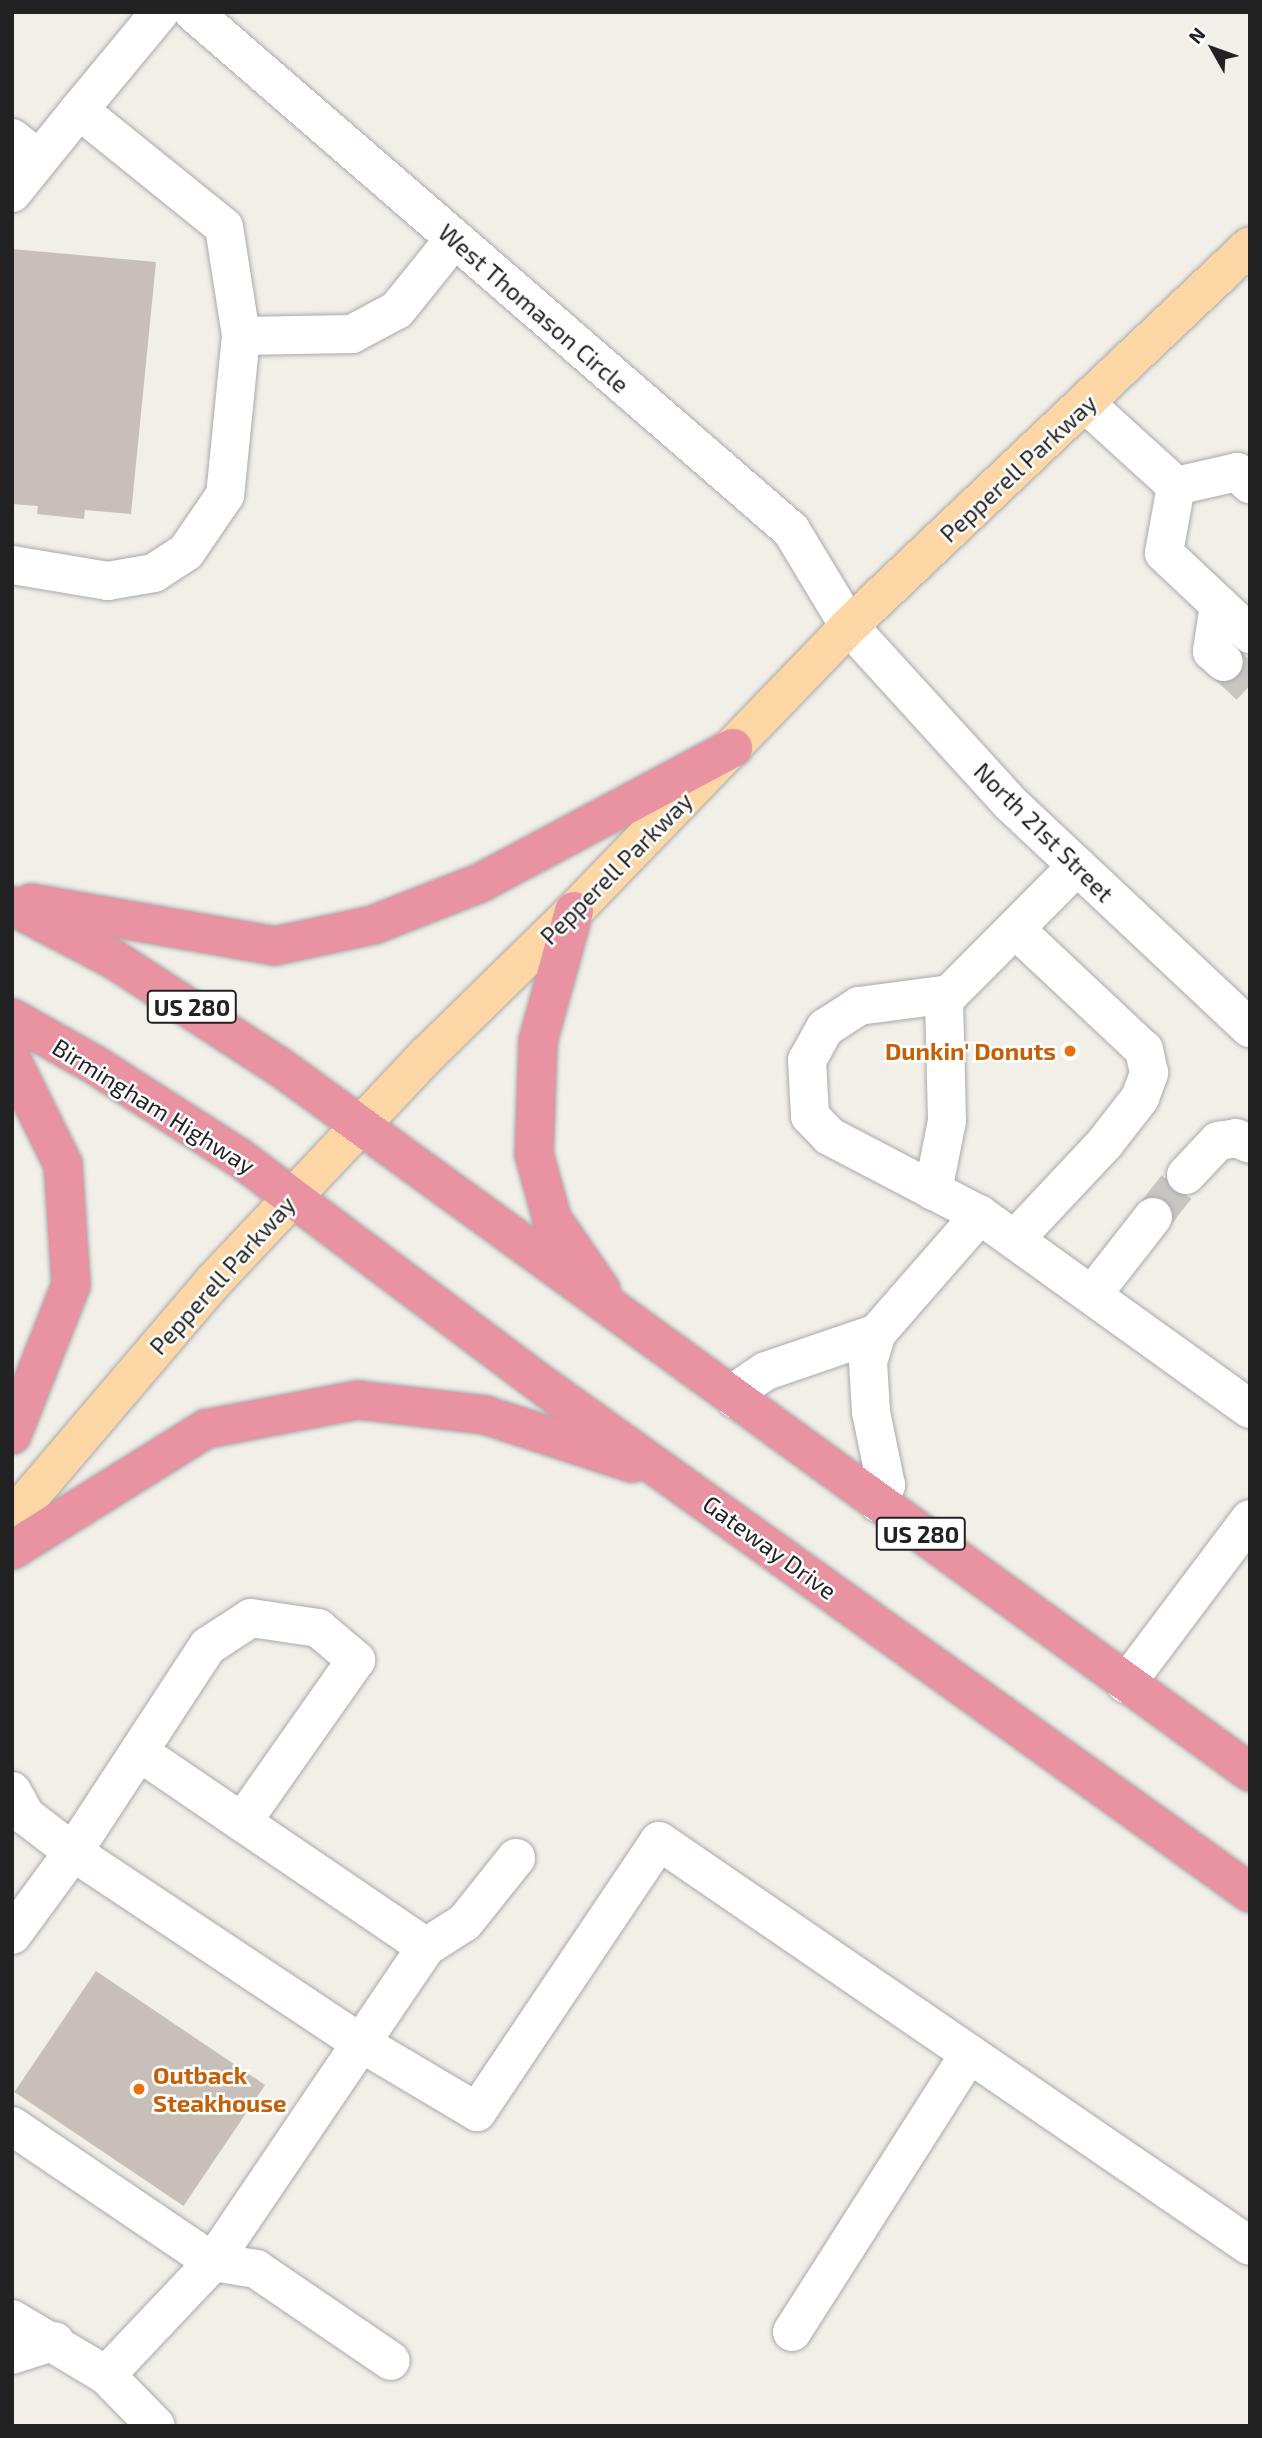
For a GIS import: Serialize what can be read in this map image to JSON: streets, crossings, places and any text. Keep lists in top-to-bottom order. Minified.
{"streets":{"highway":["US 280","Birmingham Highway","Gateway Drive"],"main road":["Pepperell Parkway"],"street":["West Thomason Circle","North 21st Street"]},"crossings":[["West Thomason Circle","Pepperell Parkway"],["West Thomason Circle","North 21st Street"],["Pepperell Parkway","North 21st Street"],["Pepperell Parkway","US 280"],["Pepperell Parkway","Birmingham Highway"],["Pepperell Parkway","Gateway Drive"],["Birmingham Highway","Gateway Drive"]],"places":["Dunkin' Donuts","Outback Steakhouse"],"north":"top left"}
